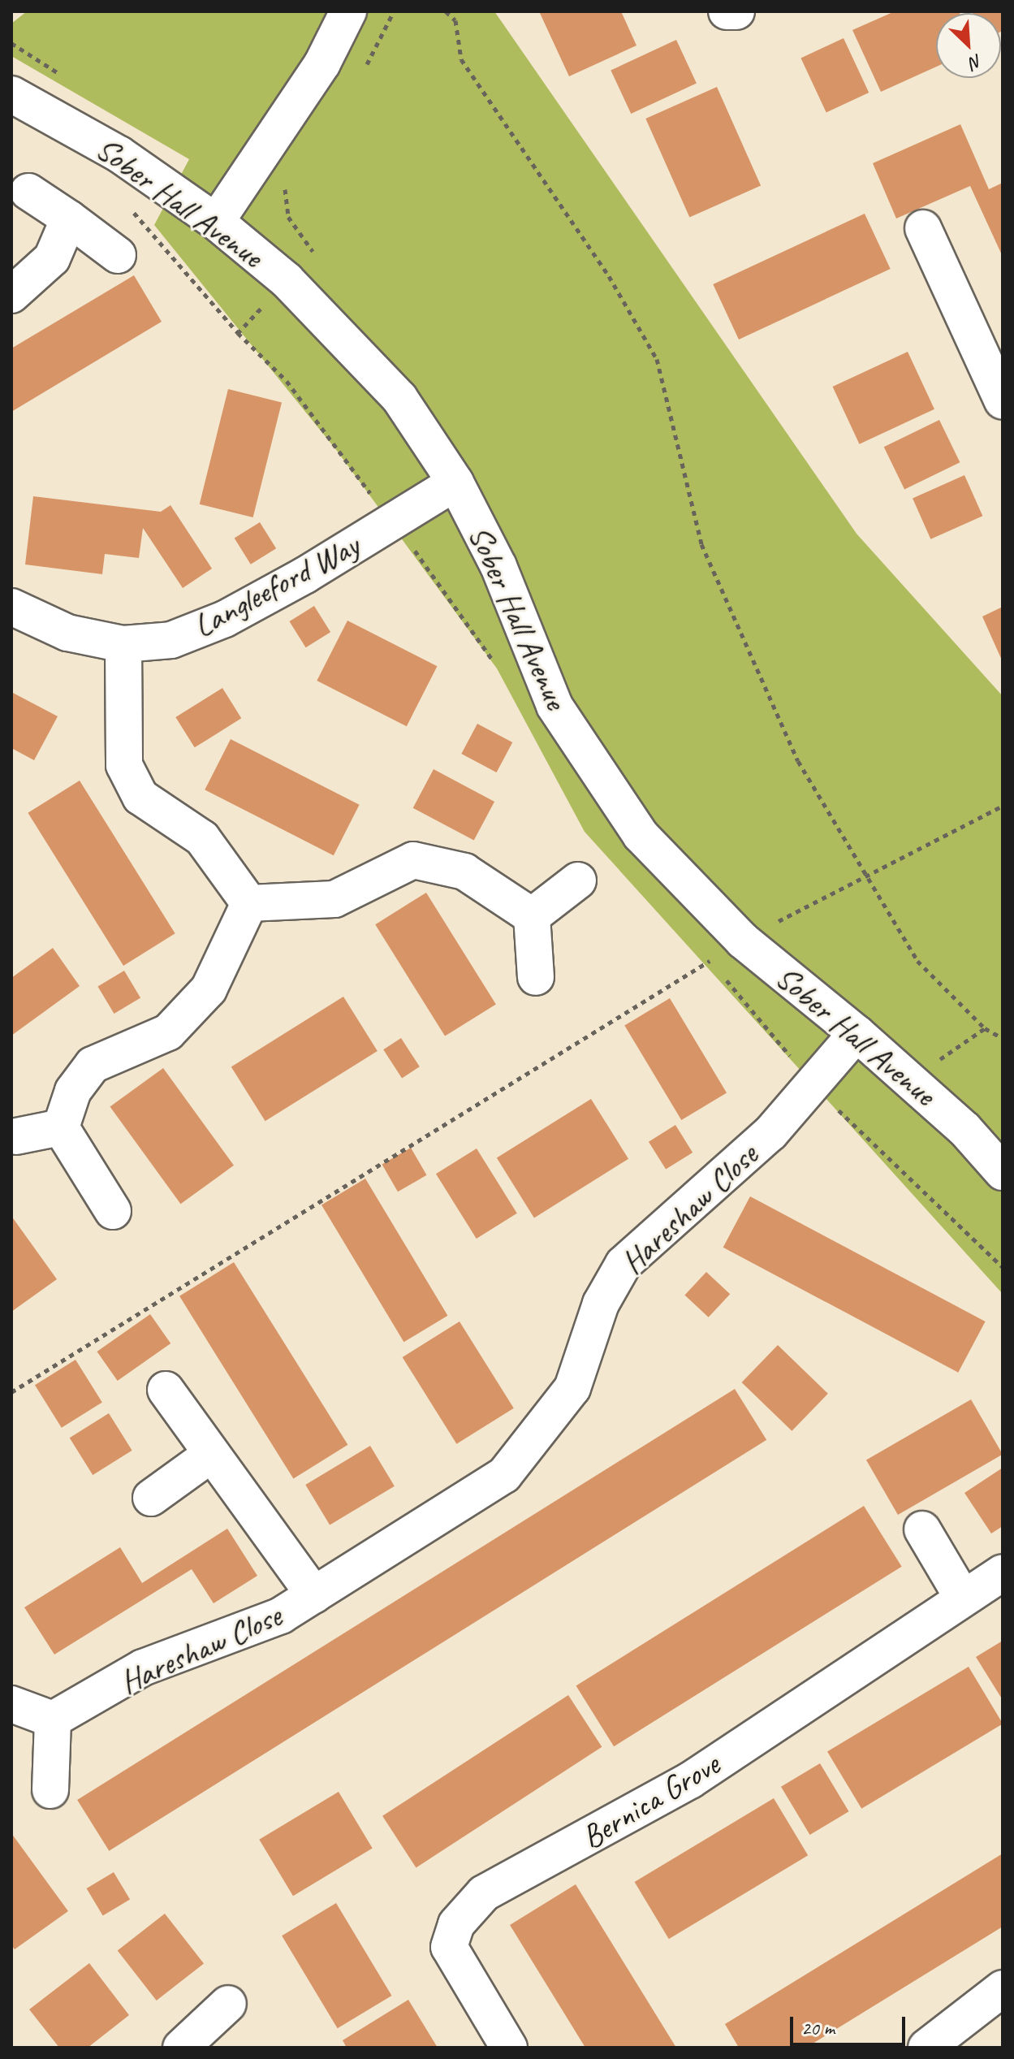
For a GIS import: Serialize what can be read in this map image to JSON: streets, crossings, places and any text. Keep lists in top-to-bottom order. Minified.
{"streets":{"street":["Sober Hall Avenue","Langleeford Way","Hareshaw Close","Bernica Grove"]},"crossings":[["Sober Hall Avenue","Langleeford Way"],["Sober Hall Avenue","Hareshaw Close"]],"scale_bar":"20 m","north":"bottom right"}
